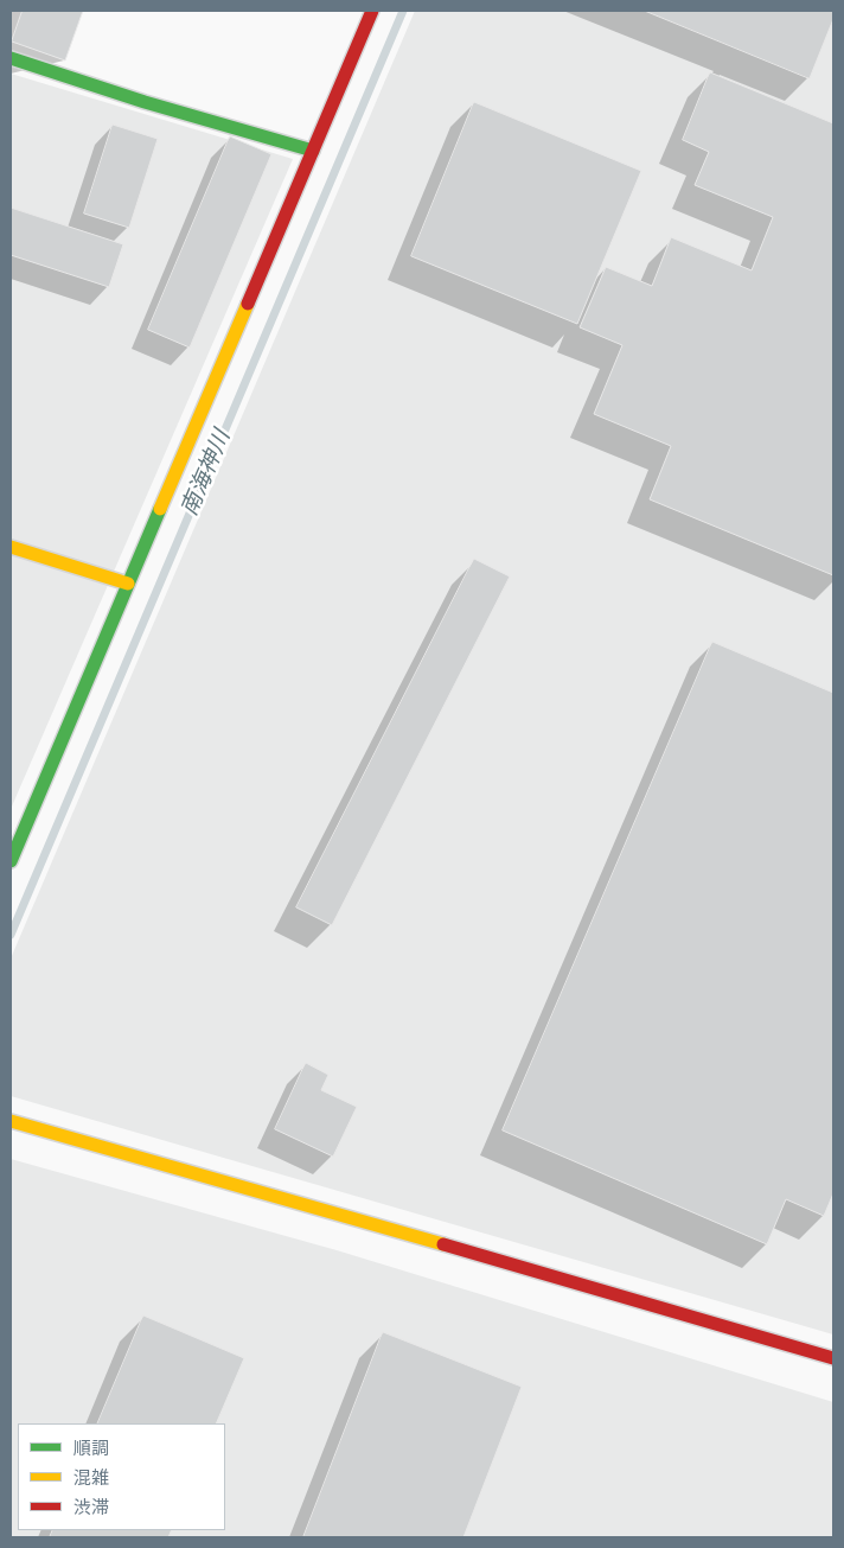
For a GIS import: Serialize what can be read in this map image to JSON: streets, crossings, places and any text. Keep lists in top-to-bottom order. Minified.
{"water":["南海神川"],"legend":["順調","混雑","渋滞"]}
